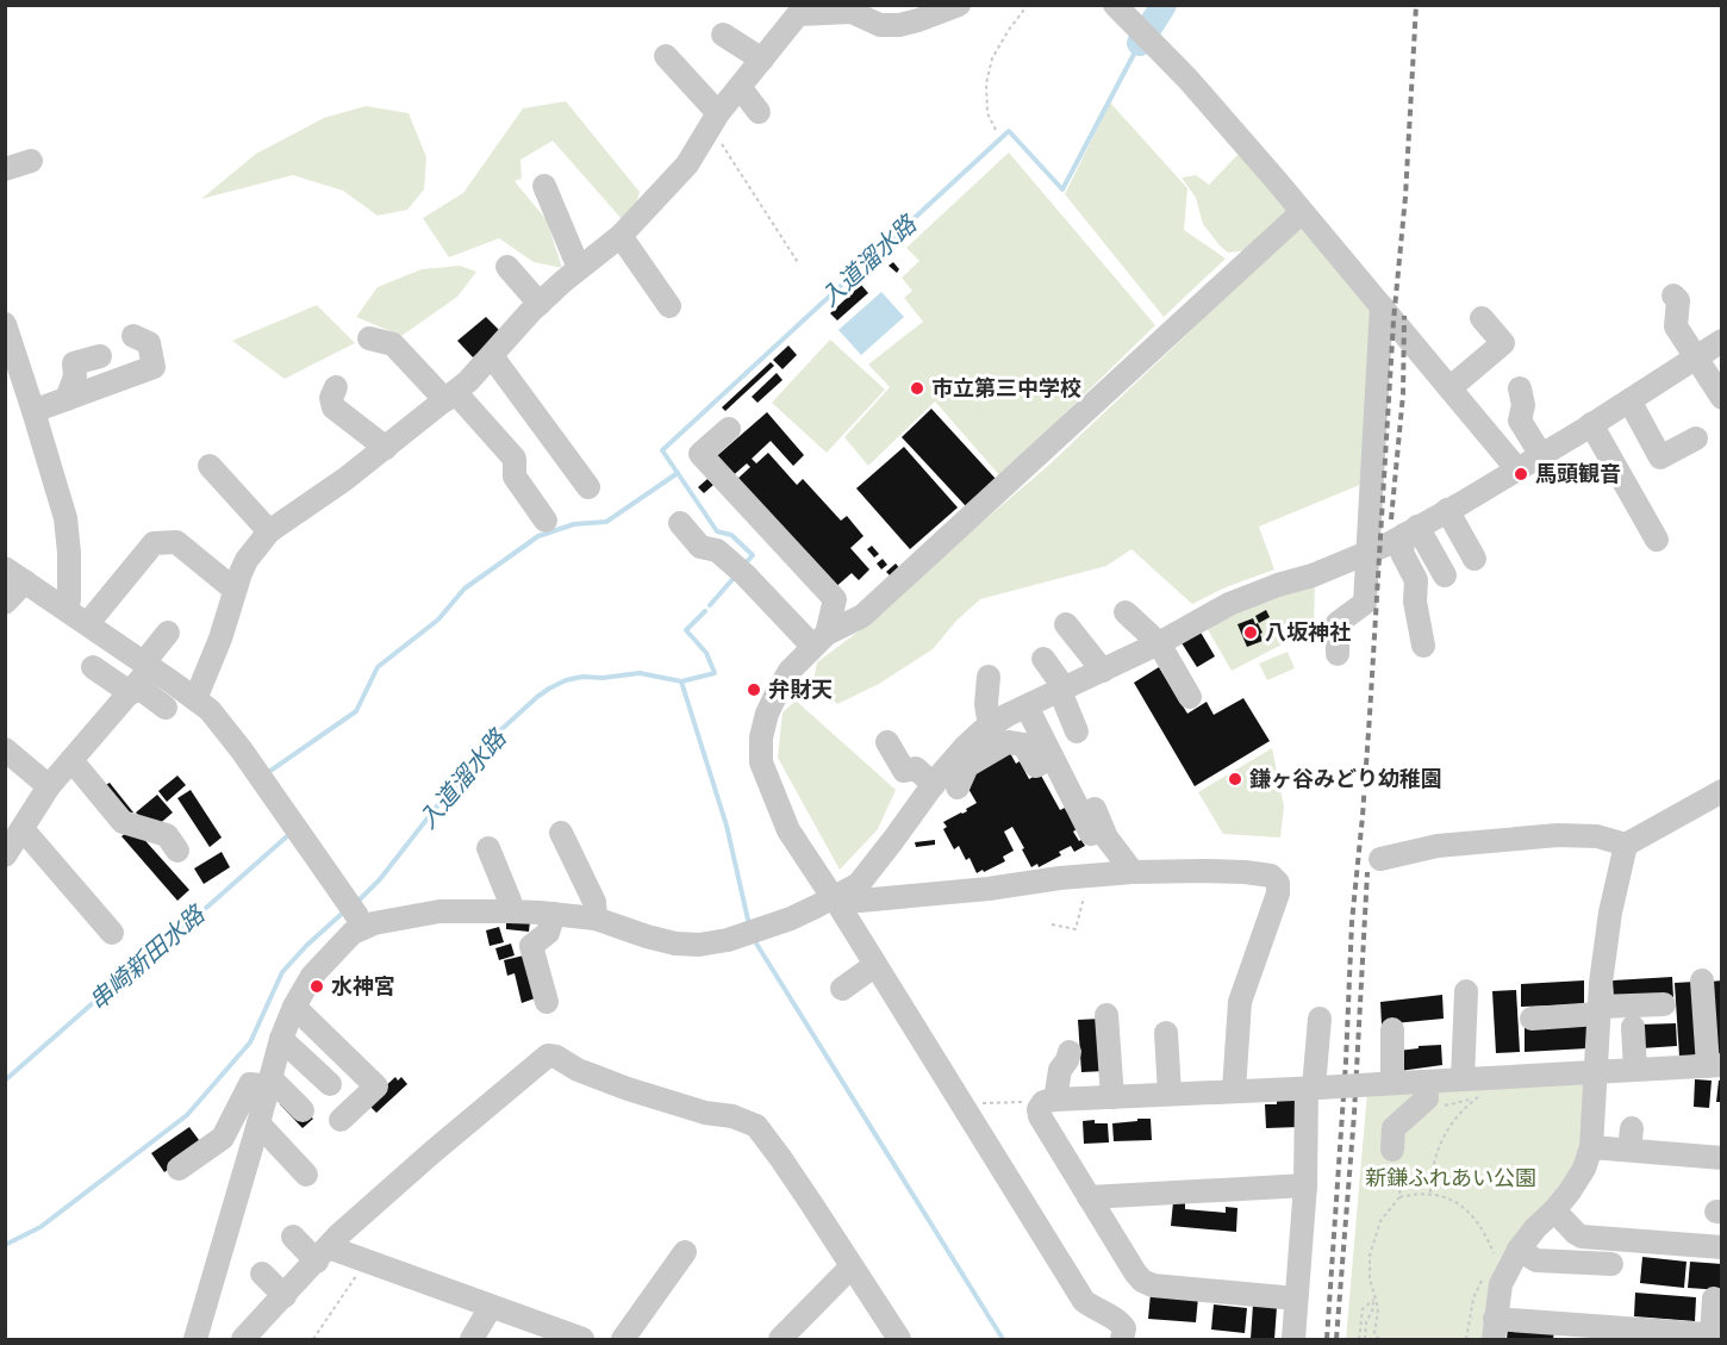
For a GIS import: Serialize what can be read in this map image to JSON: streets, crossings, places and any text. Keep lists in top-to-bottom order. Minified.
{"water":["入道溜水路","串崎新田水路"],"parks":["新鎌ふれあい公園"],"places":["市立第三中学校","馬頭観音","八坂神社","弁財天","鎌ヶ谷みどり幼稚園","水神宮"]}
